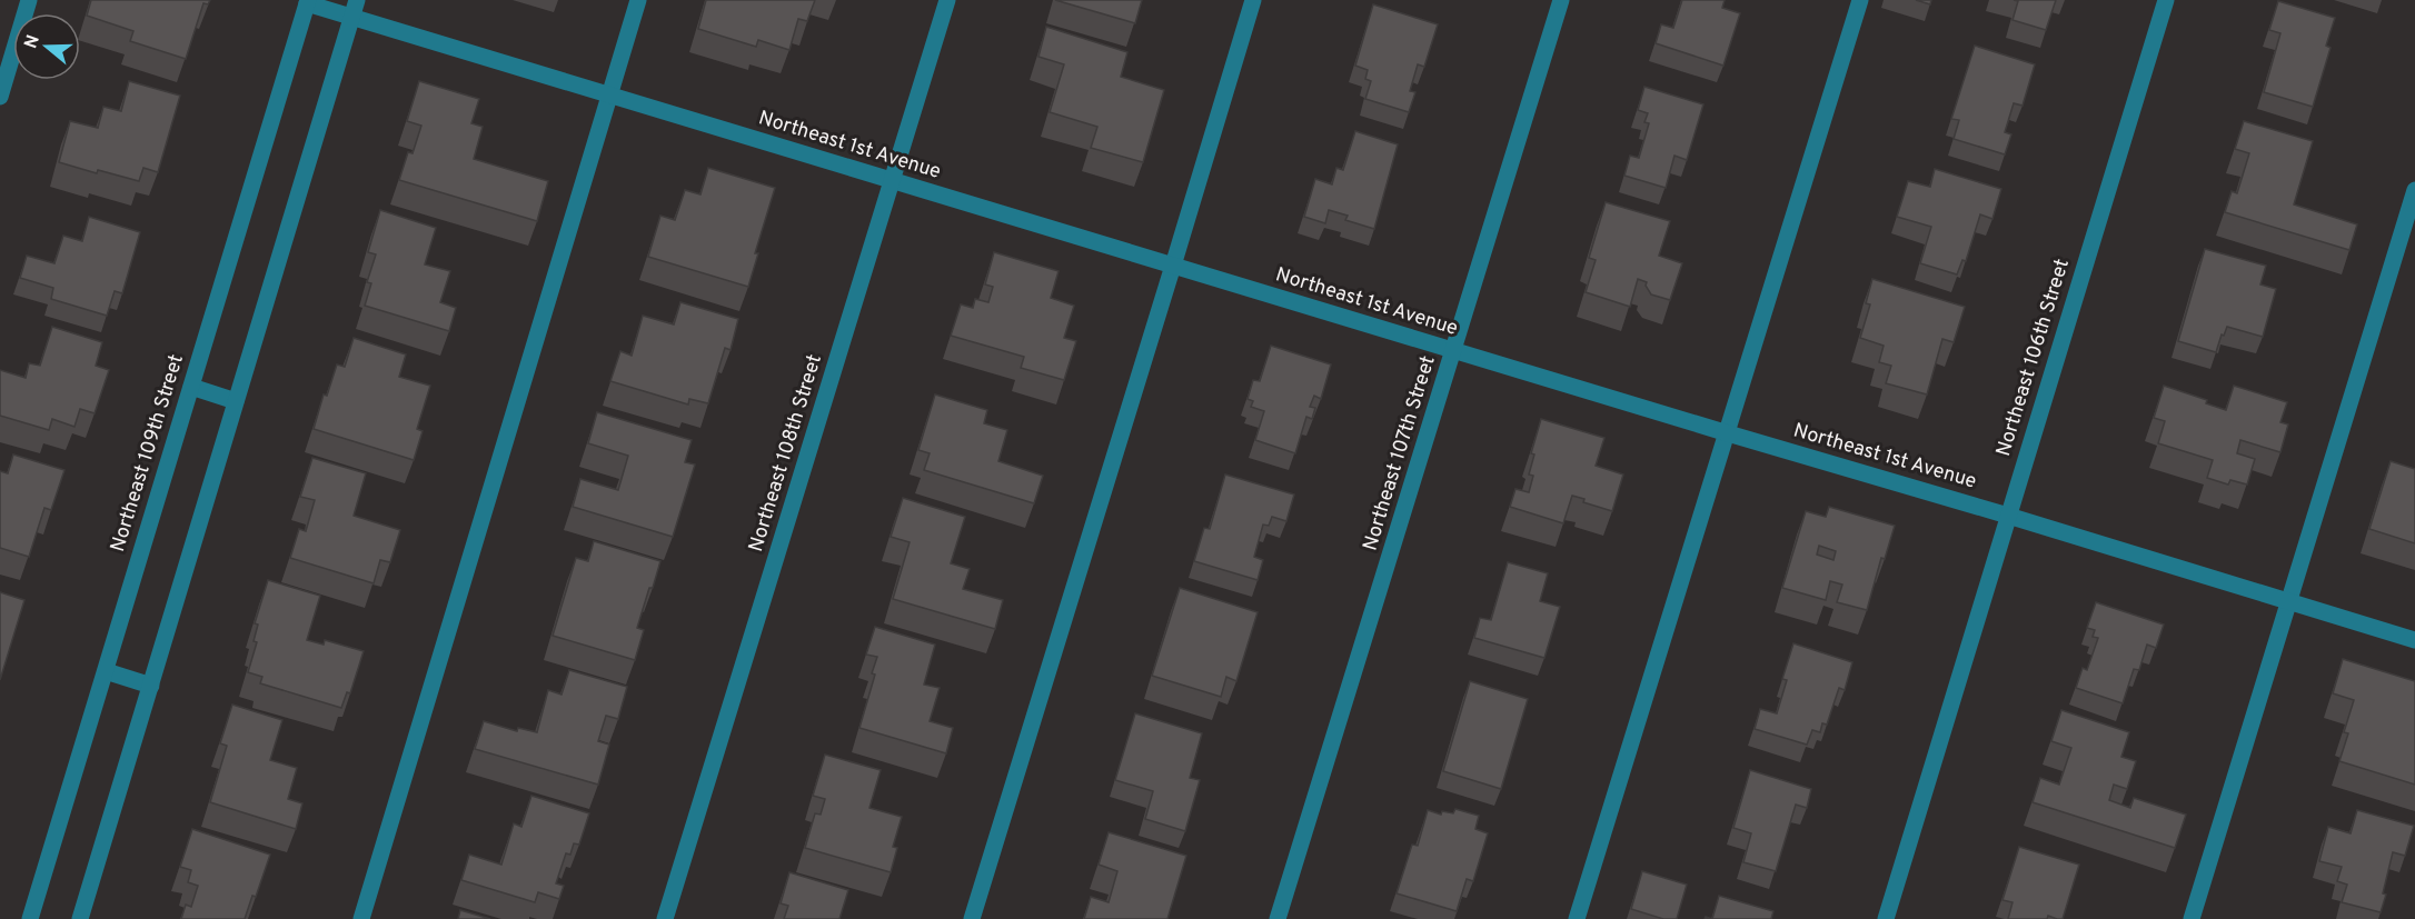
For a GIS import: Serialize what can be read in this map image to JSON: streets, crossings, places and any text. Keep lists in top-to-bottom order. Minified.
{"streets":{"street":["Northeast 1st Avenue","Northeast 106th Street","Northeast 109th Street","Northeast 108th Street","Northeast 107th Street"]},"crossings":[["Northeast 1st Avenue","Northeast 106th Street"],["Northeast 1st Avenue","Northeast 109th Street"],["Northeast 1st Avenue","Northeast 108th Street"],["Northeast 1st Avenue","Northeast 107th Street"]],"north":"left"}
